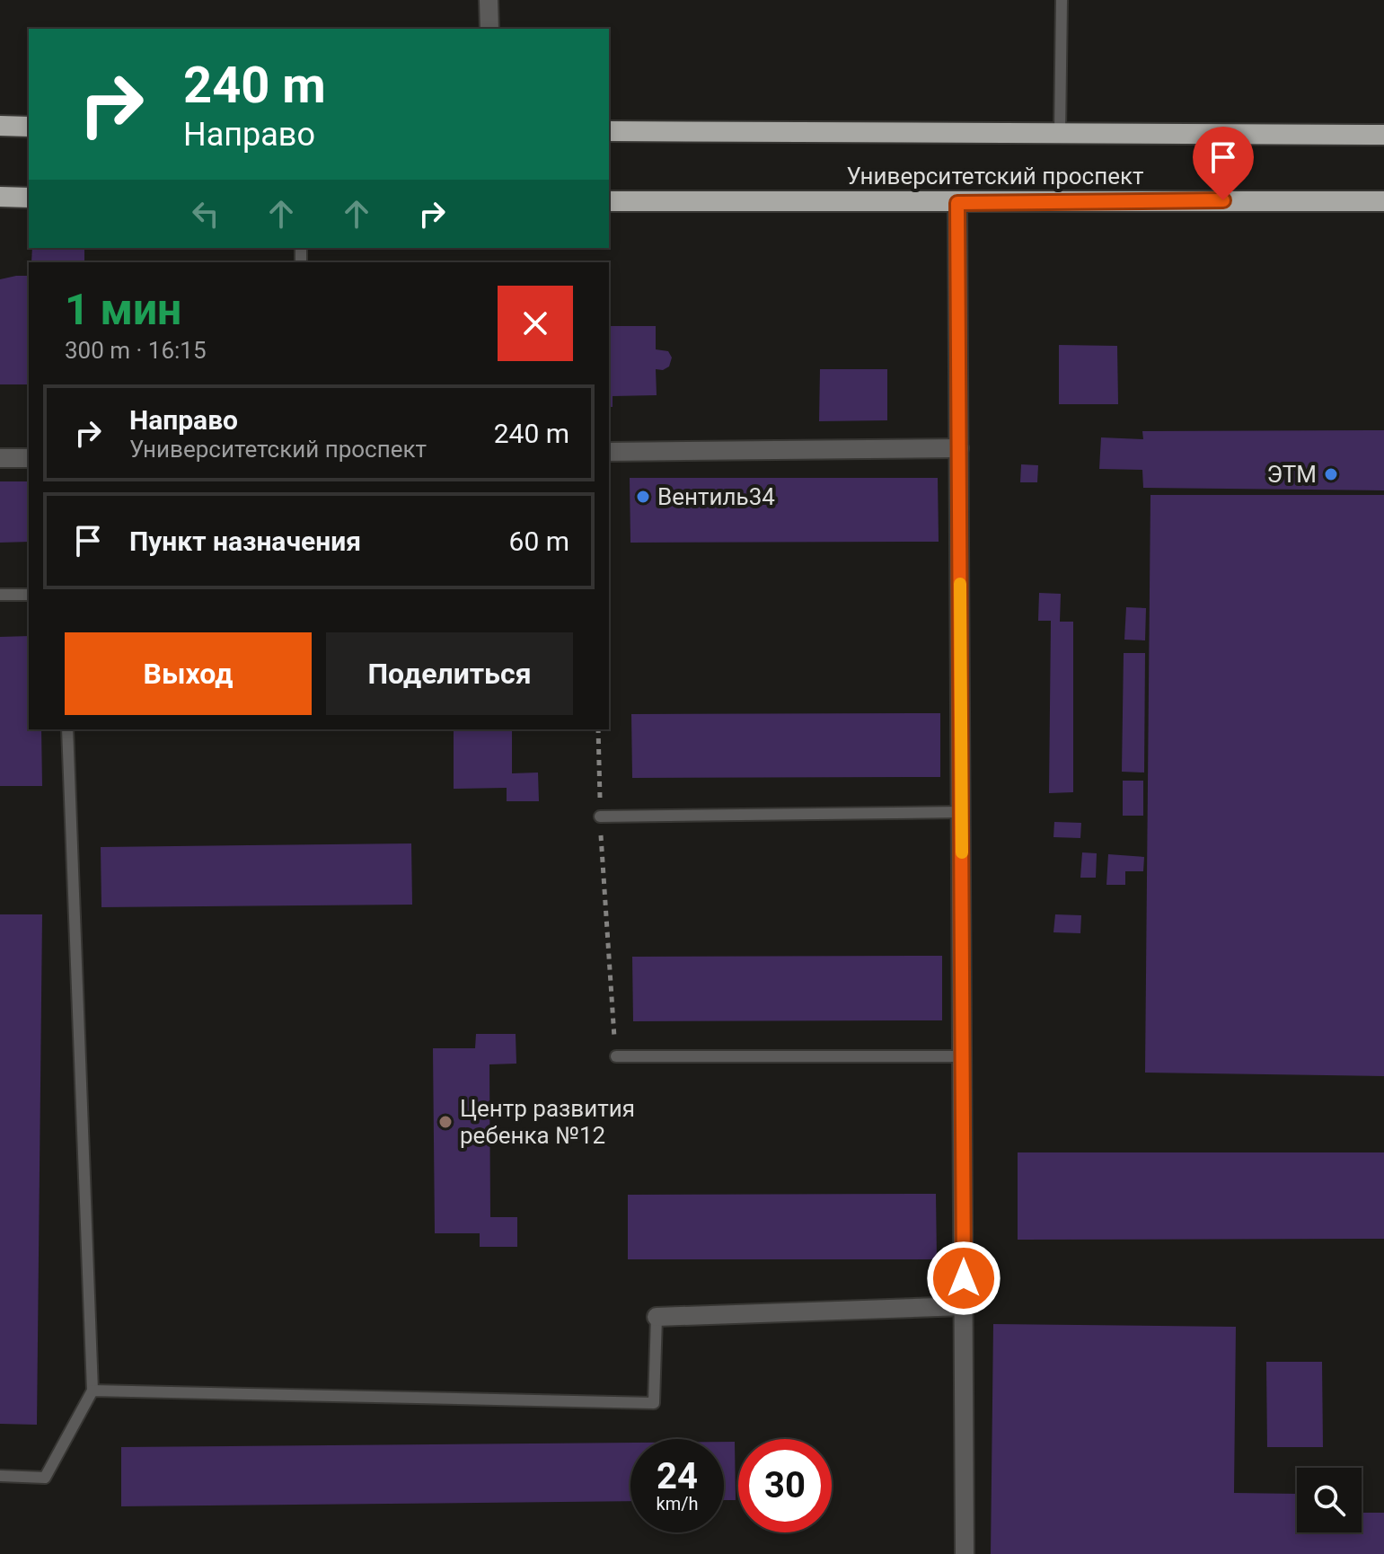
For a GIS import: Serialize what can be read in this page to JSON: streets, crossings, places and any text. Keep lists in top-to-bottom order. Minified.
{"streets":{"highway":["Университетский проспект"]},"places":["ЭТМ","Вентиль34","Центр развития ребенка №12"],"page":{"turn":["240 m","Направо"],"heading":["1 мин","300 m · 16:15"],"list":[{"name":"Направо","note":"Университетский проспект","value":"240 m"},{"name":"Пункт назначения","value":"60 m"}],"buttons":["Выход","Поделиться"],"speed":"24 km/h","limit":"30"}}
